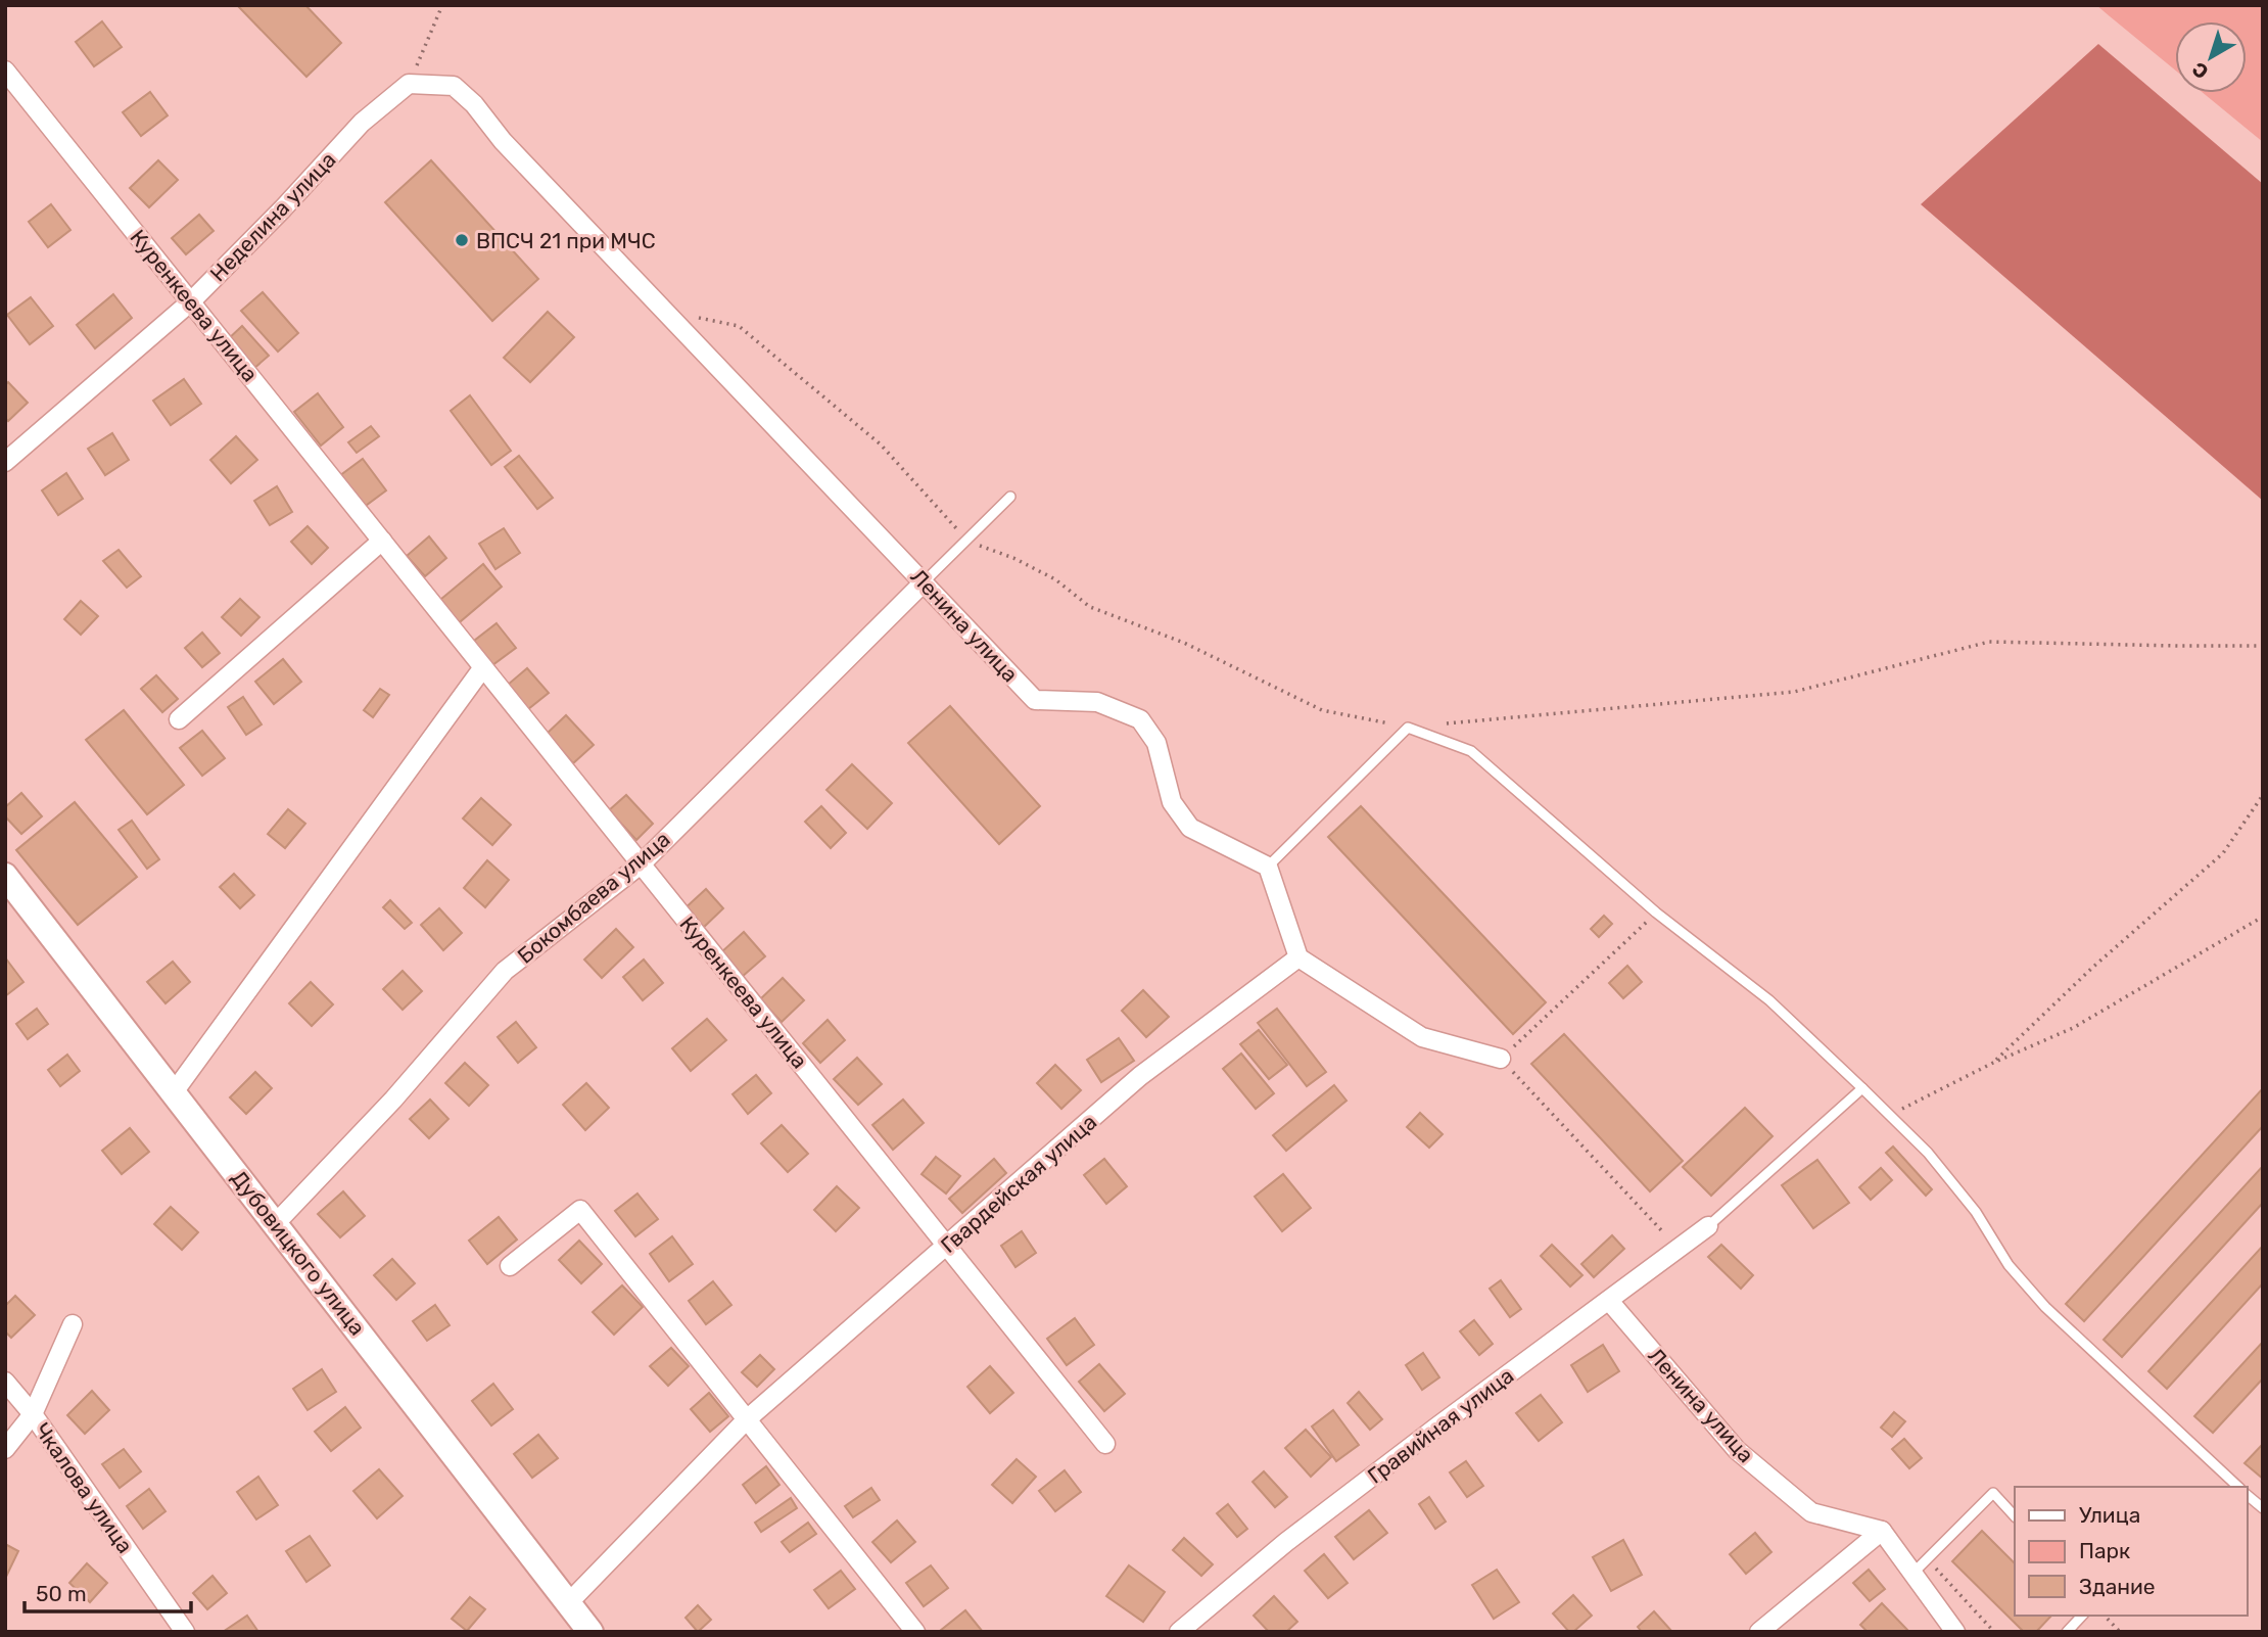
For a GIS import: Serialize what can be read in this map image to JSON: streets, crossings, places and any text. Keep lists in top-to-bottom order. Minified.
{"streets":{"street":["Неделина улица","Куренкеева улица","Ленина улица","Бокомбаева улица","Гвардейская улица","Дубовицкого улица","Гравийная улица","Чкалова улица"]},"crossings":[["Неделина улица","Куренкеева улица"],["Неделина улица","Ленина улица"],["Куренкеева улица","Бокомбаева улица"],["Куренкеева улица","Гвардейская улица"],["Ленина улица","Бокомбаева улица"],["Ленина улица","Гравийная улица"],["Бокомбаева улица","Дубовицкого улица"],["Гвардейская улица","Дубовицкого улица"]],"places":["ВПСЧ 21 при МЧС"],"legend":["Улица","Парк","Здание"],"scale_bar":"50 m","north":"bottom left"}
